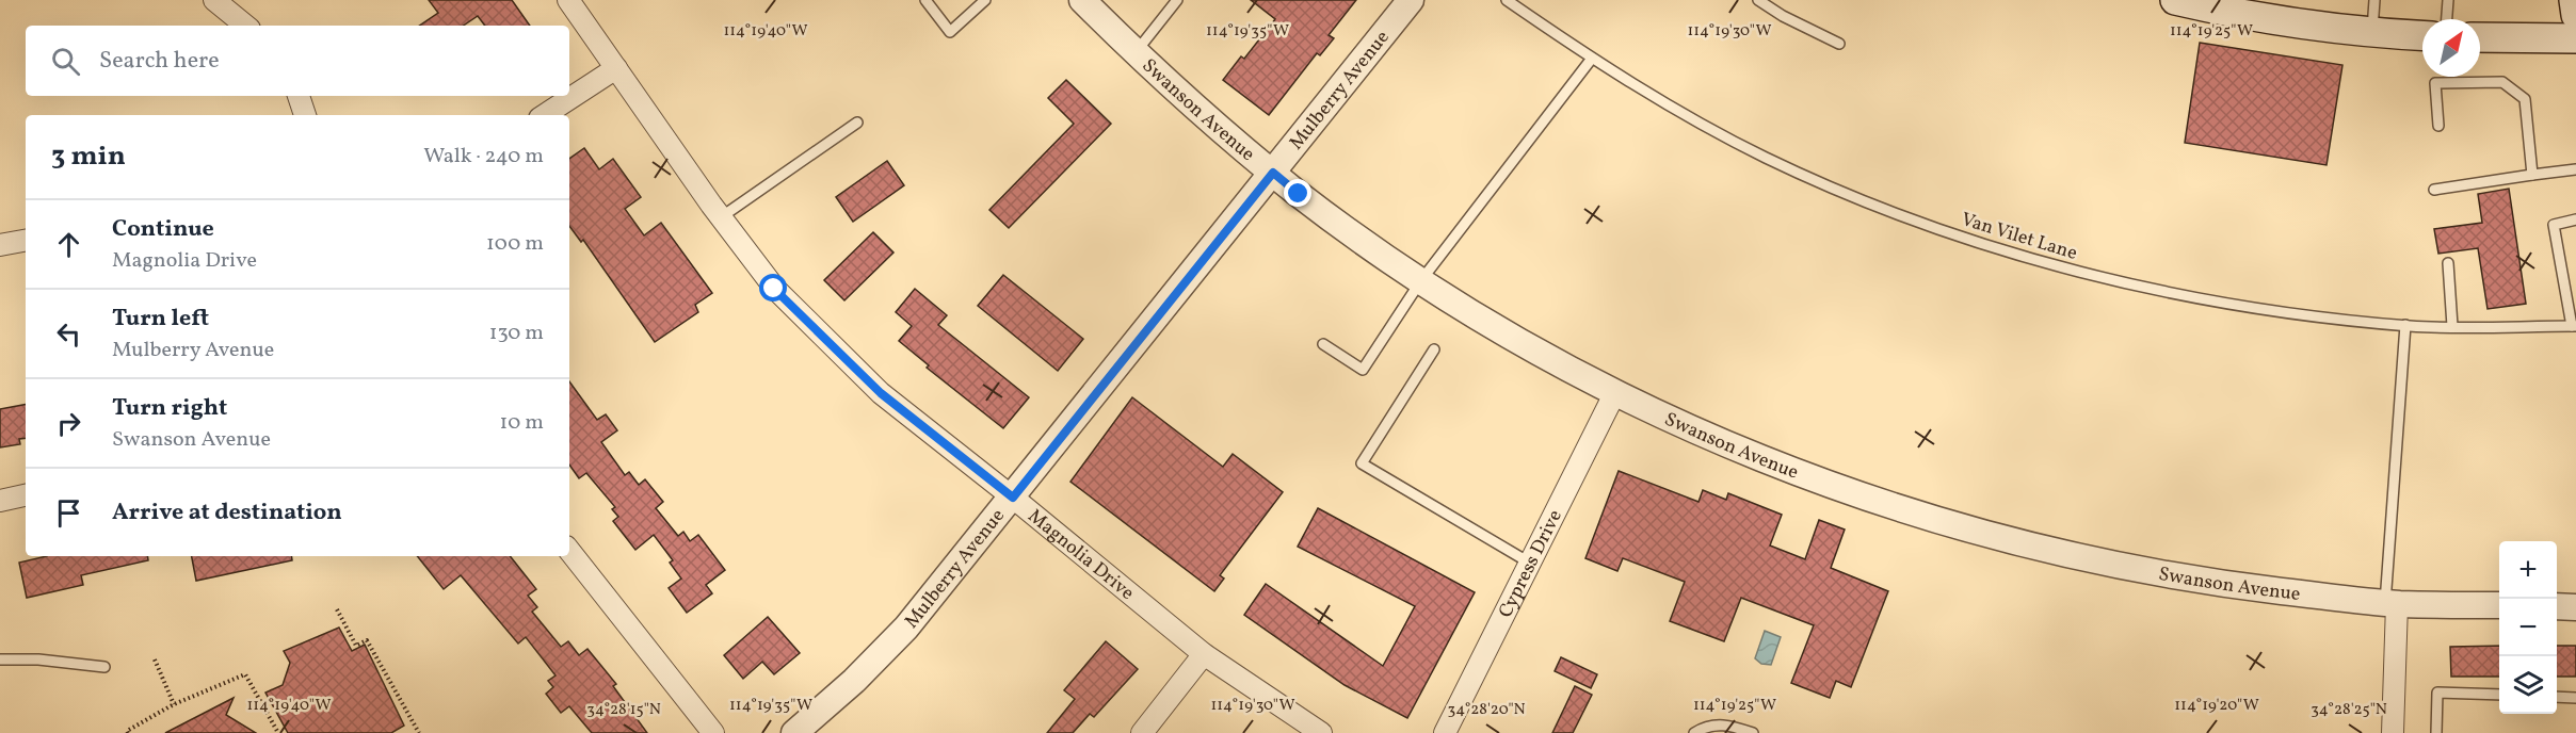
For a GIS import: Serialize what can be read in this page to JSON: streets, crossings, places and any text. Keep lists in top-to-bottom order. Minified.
{"streets":{"street":["Mulberry Avenue","Swanson Avenue","Magnolia Drive","Cypress Drive"],"lane":["Van Vilet Lane"]},"crossings":[["Mulberry Avenue","Swanson Avenue"],["Mulberry Avenue","Magnolia Drive"],["Swanson Avenue","Cypress Drive"]],"north":"top right","page":{"search":"Search here","heading":["3 min","Walk · 240 m"],"list":[["Continue","Magnolia Drive","100 m"],["Turn left","Mulberry Avenue","130 m"],["Turn right","Swanson Avenue","10 m"],"Arrive at destination"],"map_buttons":["+","−"]},"coordinates":["114°19'25\"W","114°19'40\"W","114°19'35\"W","114°19'30\"W","114°19'20\"W","34°28'15\"N","34°28'20\"N","34°28'25\"N"]}
